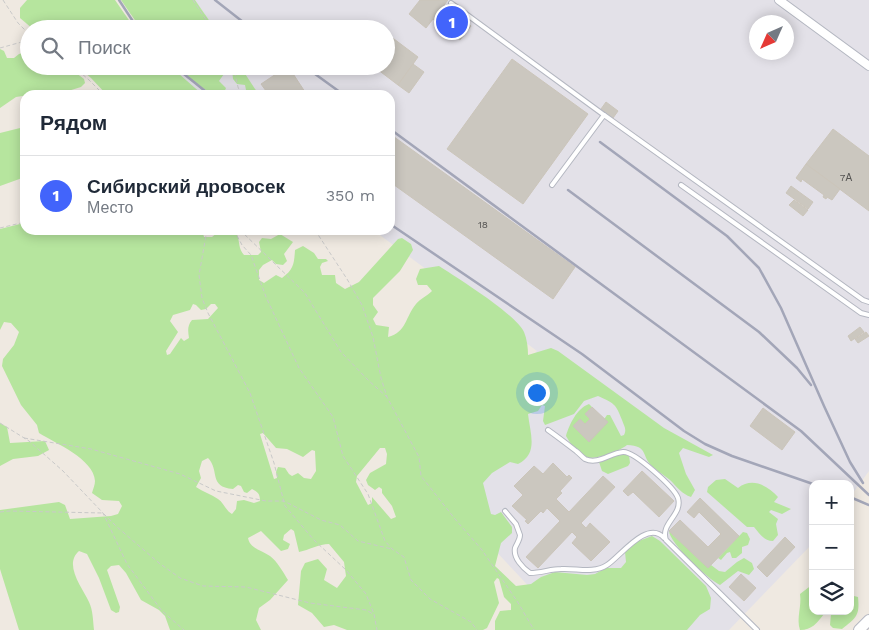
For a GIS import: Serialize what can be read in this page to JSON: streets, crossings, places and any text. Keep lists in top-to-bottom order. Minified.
{"house_numbers":["7А","18"],"north":"bottom left","page":{"pins":"1","search":"Поиск","heading":"Рядом","list":[{"mark":"1","name":"Сибирский дровосек","note":"Место","value":"350 m"}],"map_buttons":["+","−"]}}
